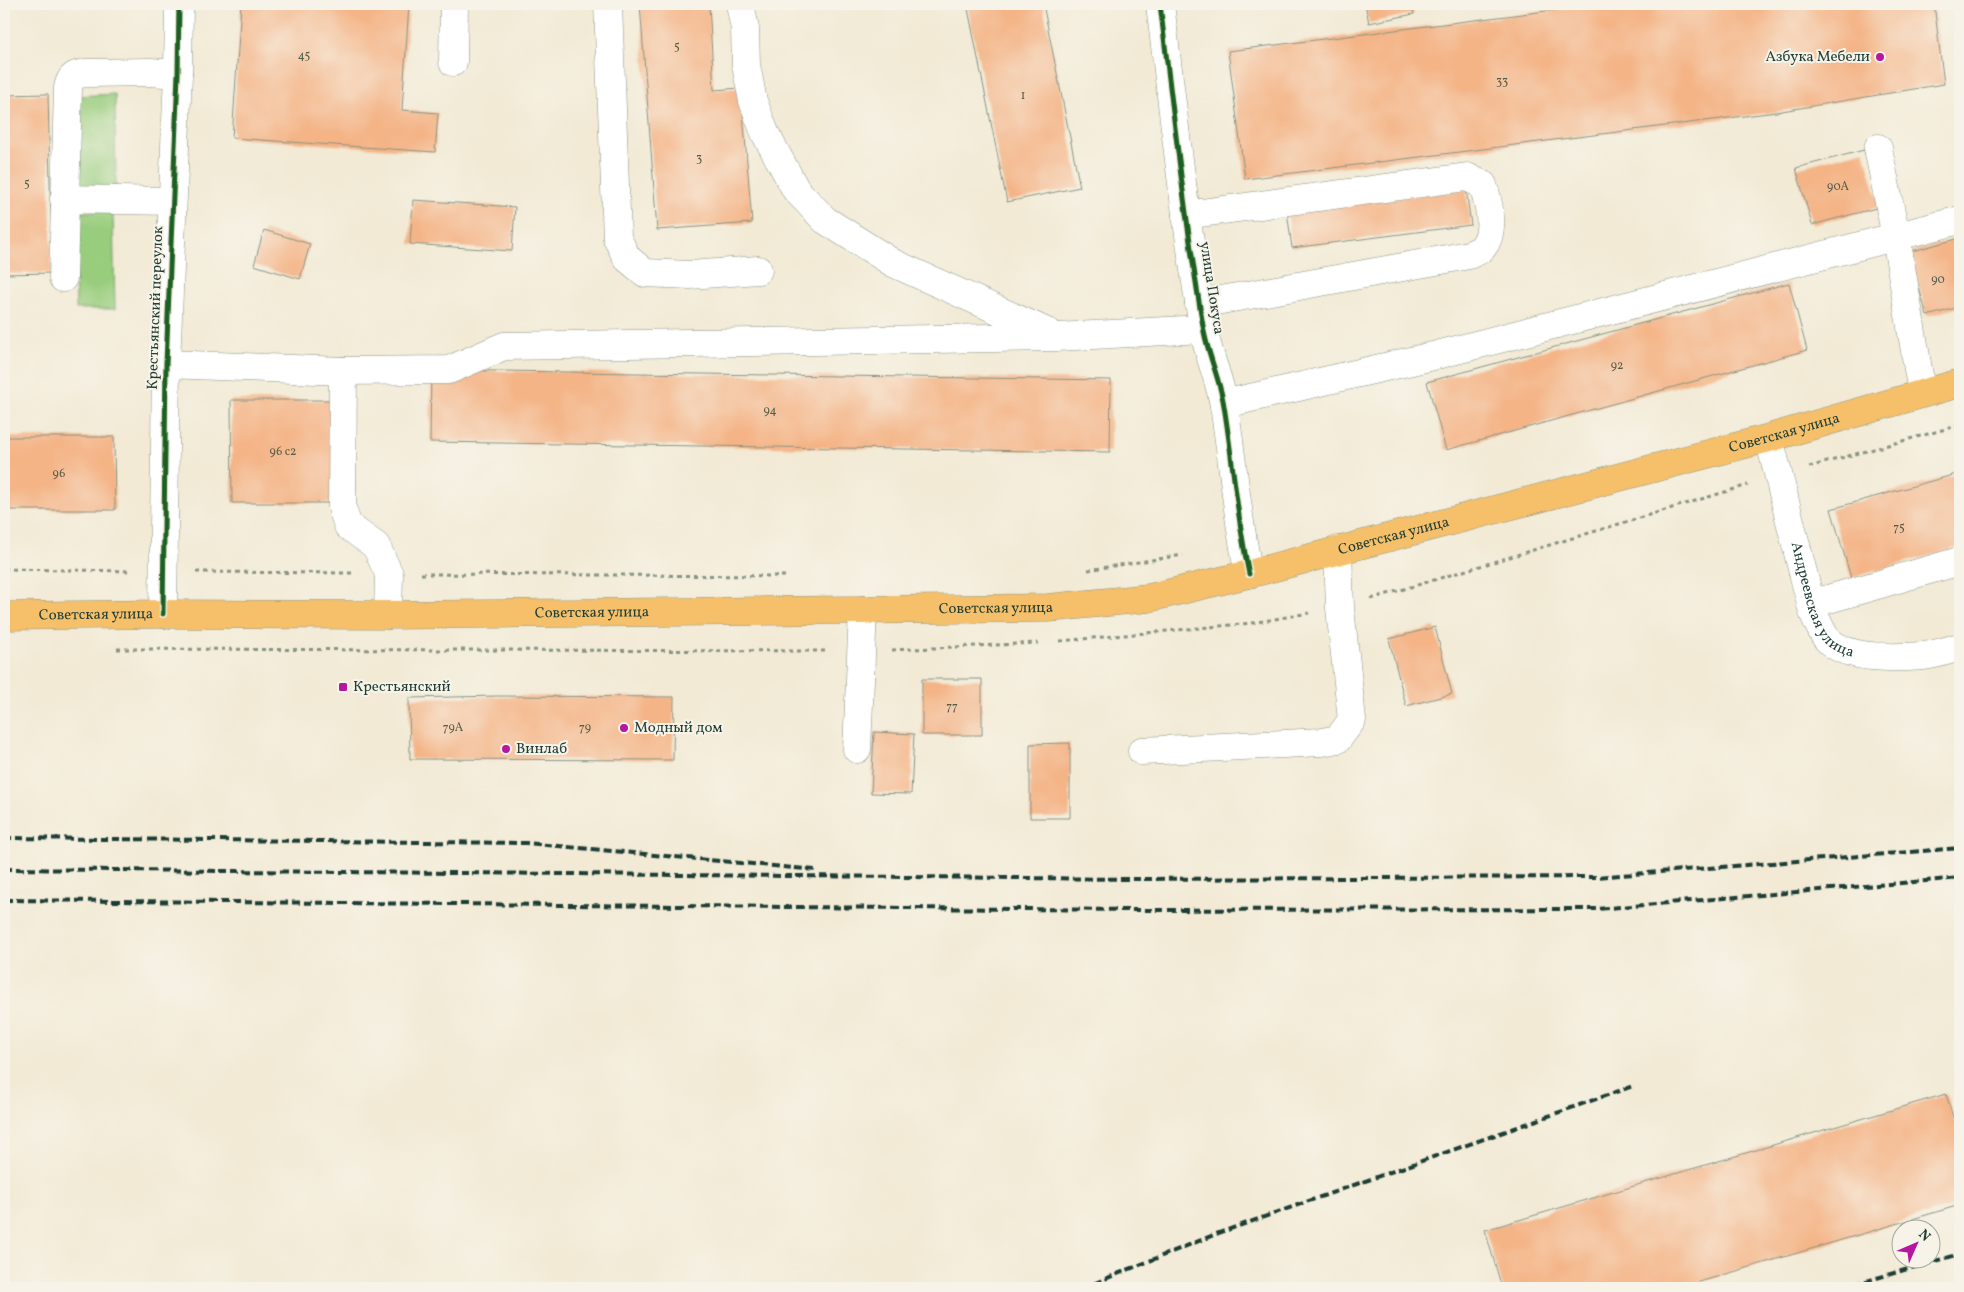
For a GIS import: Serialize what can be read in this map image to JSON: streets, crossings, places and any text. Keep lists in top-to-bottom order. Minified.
{"streets":{"main road":["Советская улица"],"street":["улица Покуса","Крестьянский переулок","Андреевская улица"]},"crossings":[["улица Покуса","Советская улица"],["Крестьянский переулок","Советская улица"],["Советская улица","Андреевская улица"]],"places":{"other":["Азбука Мебели","Модный дом","Винлаб"],"transit":["Крестьянский"]},"house_numbers":["5","45","33","1","3","5","90А","90","92","94","96 с2","96","75","77","79А","79"],"north":"top right"}
